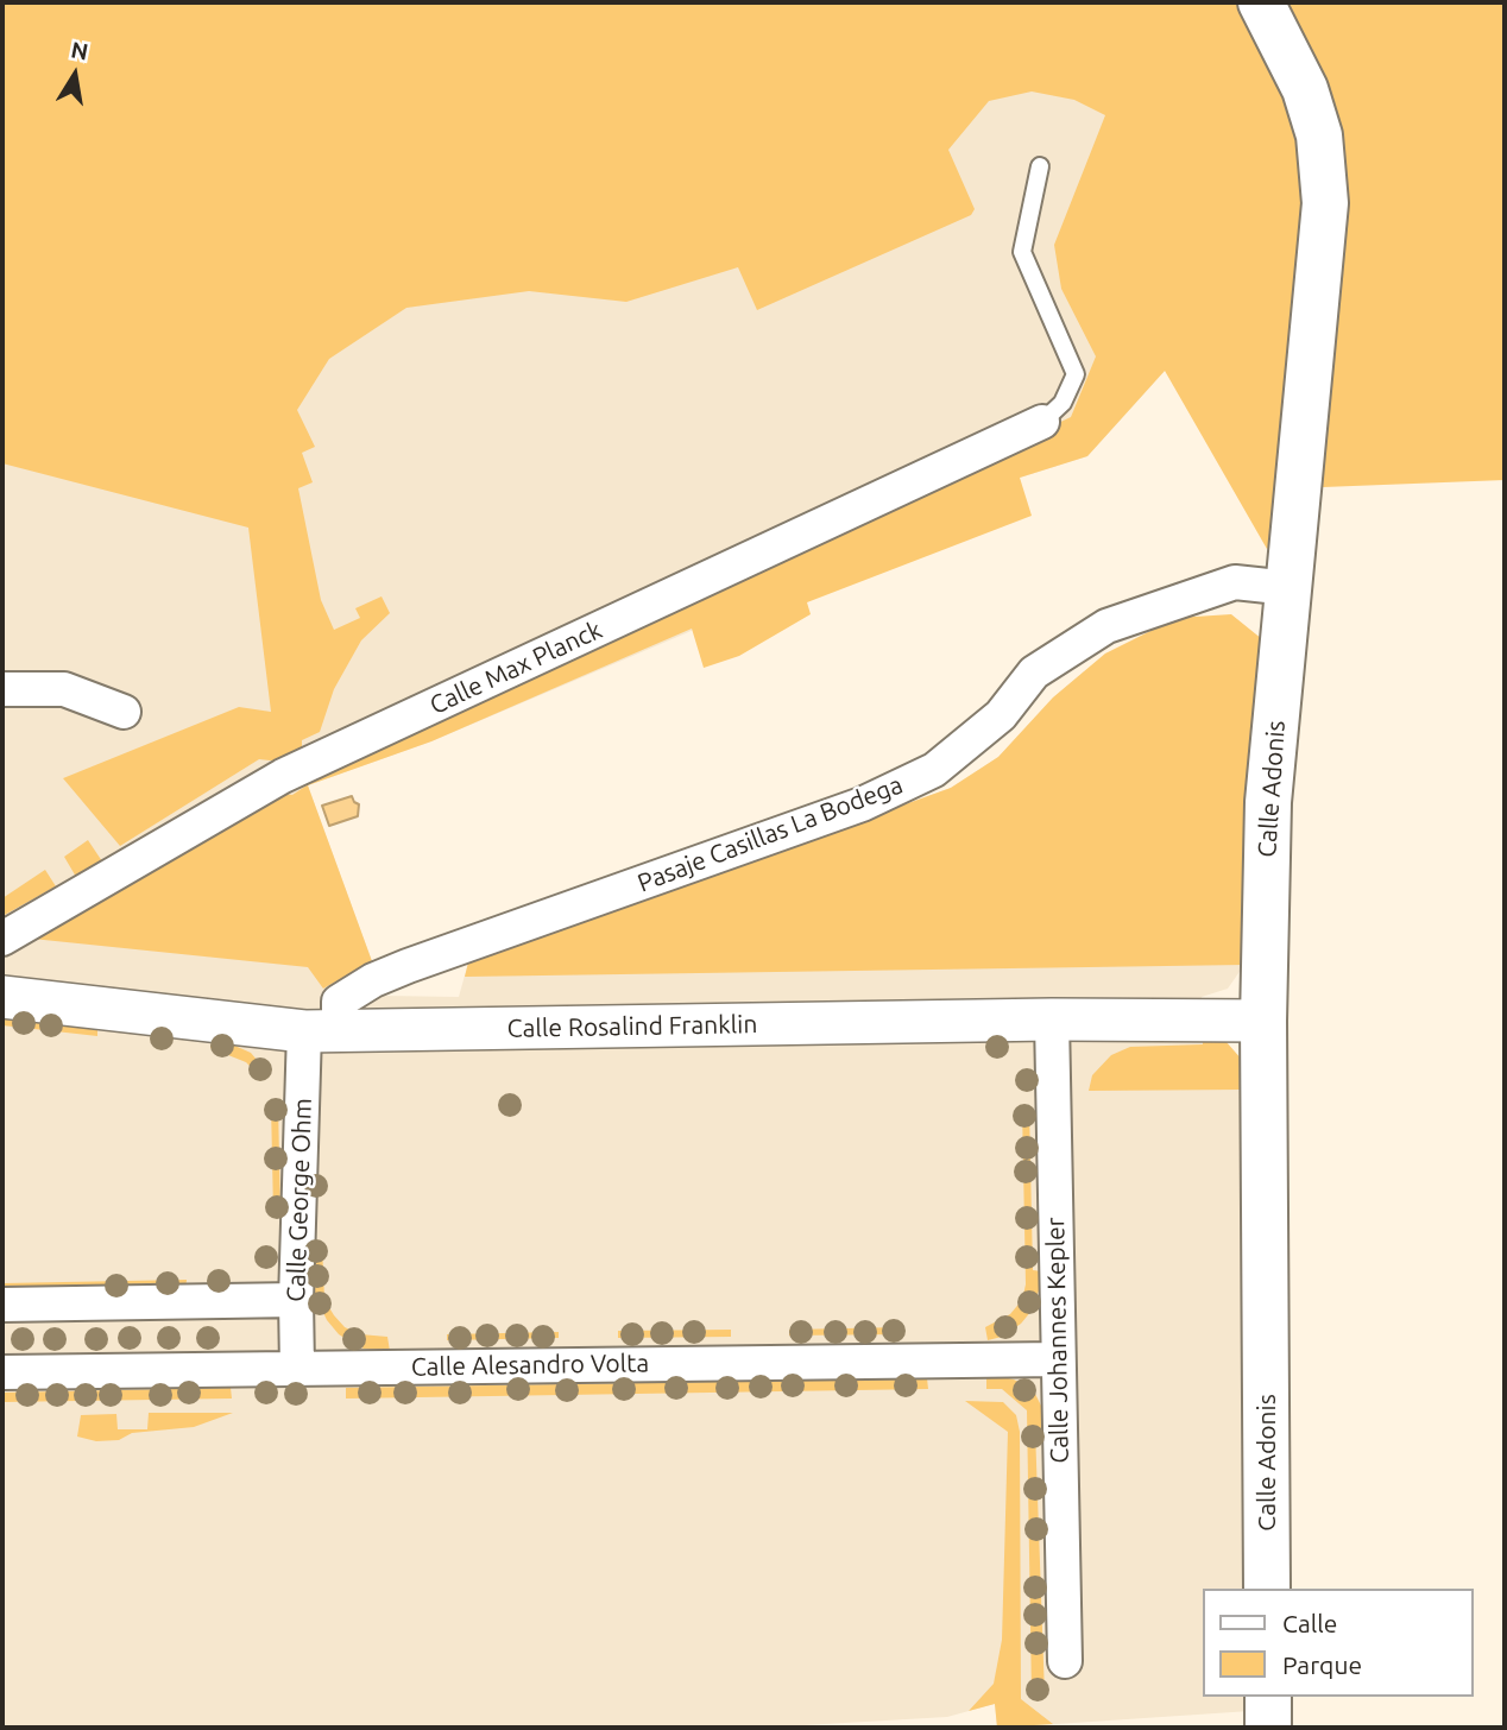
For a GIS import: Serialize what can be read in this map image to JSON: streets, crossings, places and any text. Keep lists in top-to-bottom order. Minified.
{"streets":{"main road":["Calle Adonis"],"street":["Calle Max Planck","Pasaje Casillas La Bodega","Calle Rosalind Franklin","Calle George Ohm","Calle Johannes Kepler","Calle Alesandro Volta"]},"crossings":[["Calle Adonis","Pasaje Casillas La Bodega"],["Calle Adonis","Calle Rosalind Franklin"],["Pasaje Casillas La Bodega","Calle Rosalind Franklin"],["Pasaje Casillas La Bodega","Calle George Ohm"],["Calle Rosalind Franklin","Calle George Ohm"],["Calle Rosalind Franklin","Calle Johannes Kepler"],["Calle George Ohm","Calle Alesandro Volta"],["Calle Johannes Kepler","Calle Alesandro Volta"]],"legend":["Calle","Parque"],"north":"top"}
